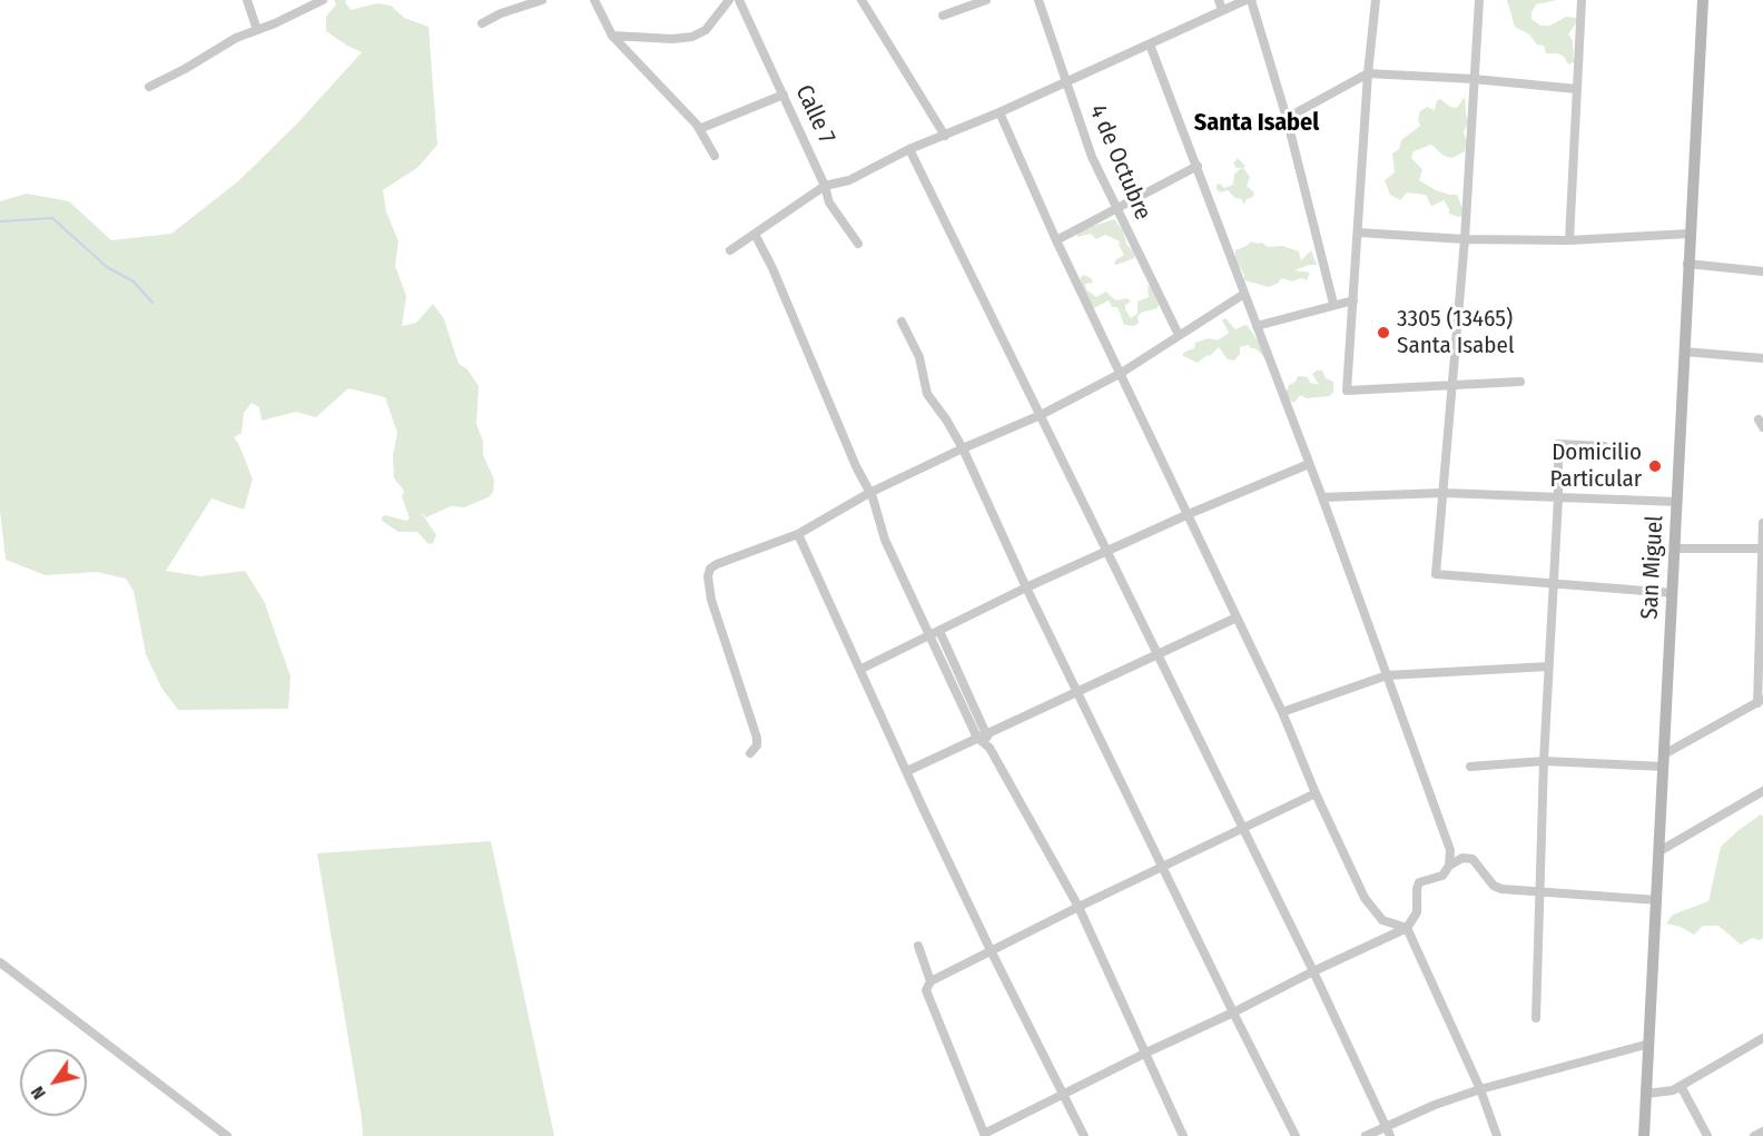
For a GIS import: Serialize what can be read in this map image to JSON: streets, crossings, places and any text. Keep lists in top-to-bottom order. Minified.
{"streets":{"street":["Calle 7","4 de Octubre","San Miguel"]},"districts":["Santa Isabel"],"places":["3305 (13465) Santa Isabel","Domicilio Particular"],"north":"bottom left"}
